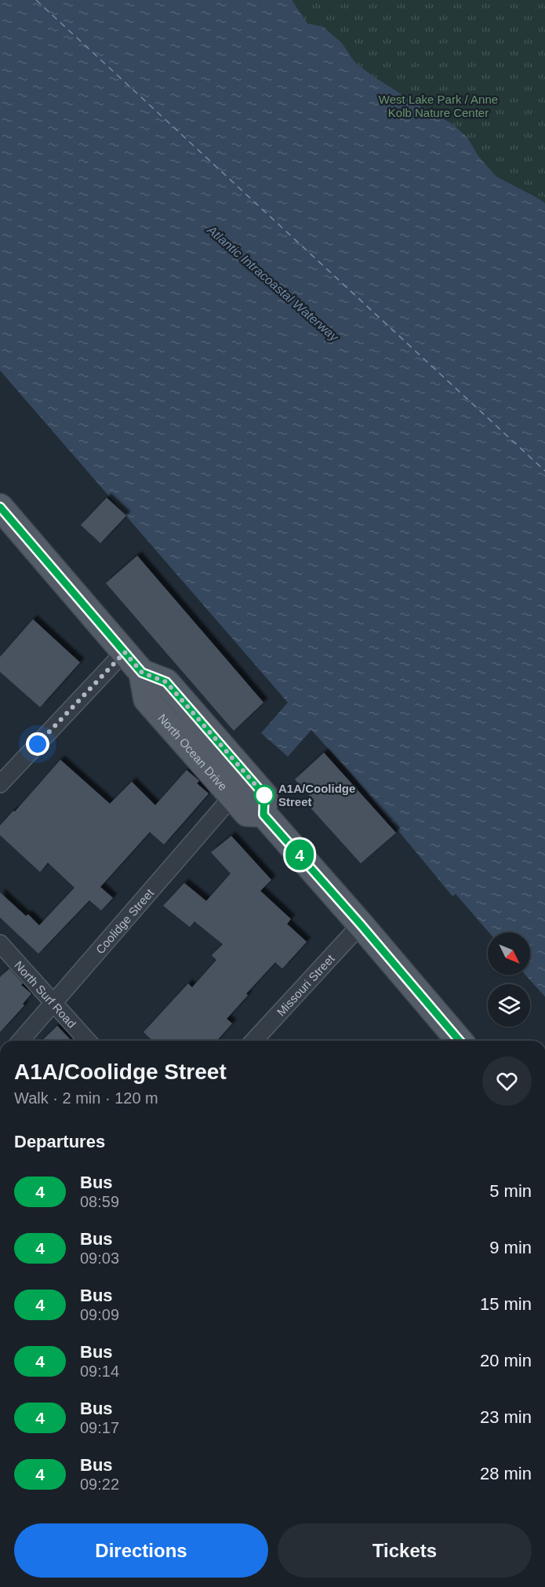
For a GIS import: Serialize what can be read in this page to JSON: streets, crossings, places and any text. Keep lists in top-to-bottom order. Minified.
{"streets":{"main road":["North Ocean Drive"],"street":["Coolidge Street","Missouri Street","North Surf Road"]},"crossings":[["North Ocean Drive","Coolidge Street"],["Coolidge Street","North Surf Road"]],"water":["Atlantic Intracoastal Waterway"],"parks":["West Lake Park / Anne Kolb Nature Center"],"places":["A1A/Coolidge Street"],"lines":["bus line 4"],"north":"bottom right","page":{"on_map":"4","heading":[["A1A/Coolidge Street","Walk · 2 min · 120 m"],"Departures"],"list":[{"mark":"4","name":"Bus","note":"08:59","value":"5 min"},{"mark":"4","name":"Bus","note":"09:03","value":"9 min"},{"mark":"4","name":"Bus","note":"09:09","value":"15 min"},{"mark":"4","name":"Bus","note":"09:14","value":"20 min"},{"mark":"4","name":"Bus","note":"09:17","value":"23 min"},{"mark":"4","name":"Bus","note":"09:22","value":"28 min"}],"buttons":["Directions","Tickets"]}}
